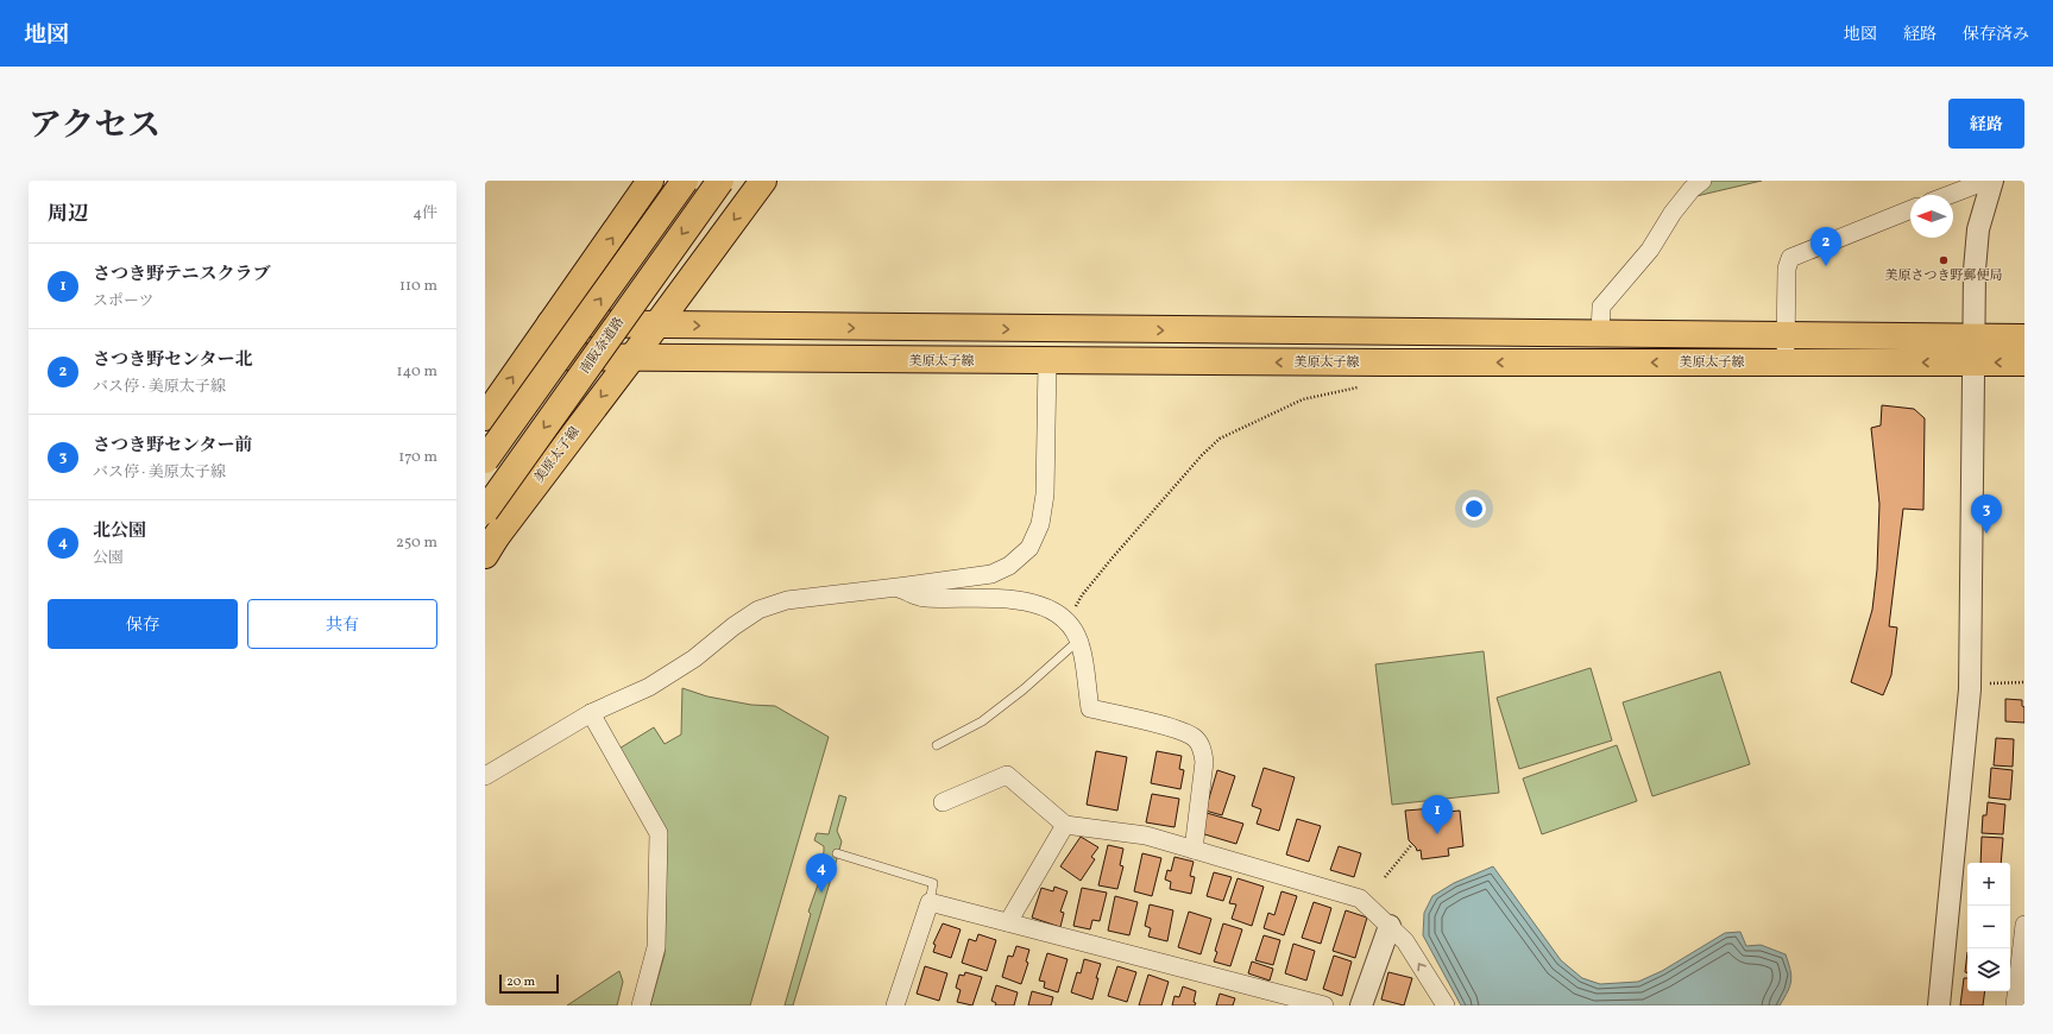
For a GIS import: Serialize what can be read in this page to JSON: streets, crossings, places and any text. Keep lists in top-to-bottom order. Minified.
{"streets":{"main road":["南阪奈道路","美原太子線"]},"places":["美原さつき野郵便局"],"scale_bar":"20 m","north":"left","page":{"header":"地図","nav":["地図","経路","保存済み"],"title":"アクセス","buttons":["経路",["保存","共有"]],"heading":["周辺","4件"],"pins":["2","3","1","4"],"list":[{"mark":"1","name":"さつき野テニスクラブ","note":"スポーツ","value":"110 m"},{"mark":"2","name":"さつき野センター北","note":"バス停 · 美原太子線","value":"140 m"},{"mark":"3","name":"さつき野センター前","note":"バス停 · 美原太子線","value":"170 m"},{"mark":"4","name":"北公園","note":"公園","value":"250 m"}],"map_buttons":["+","−"],"scale":"20 m"}}
